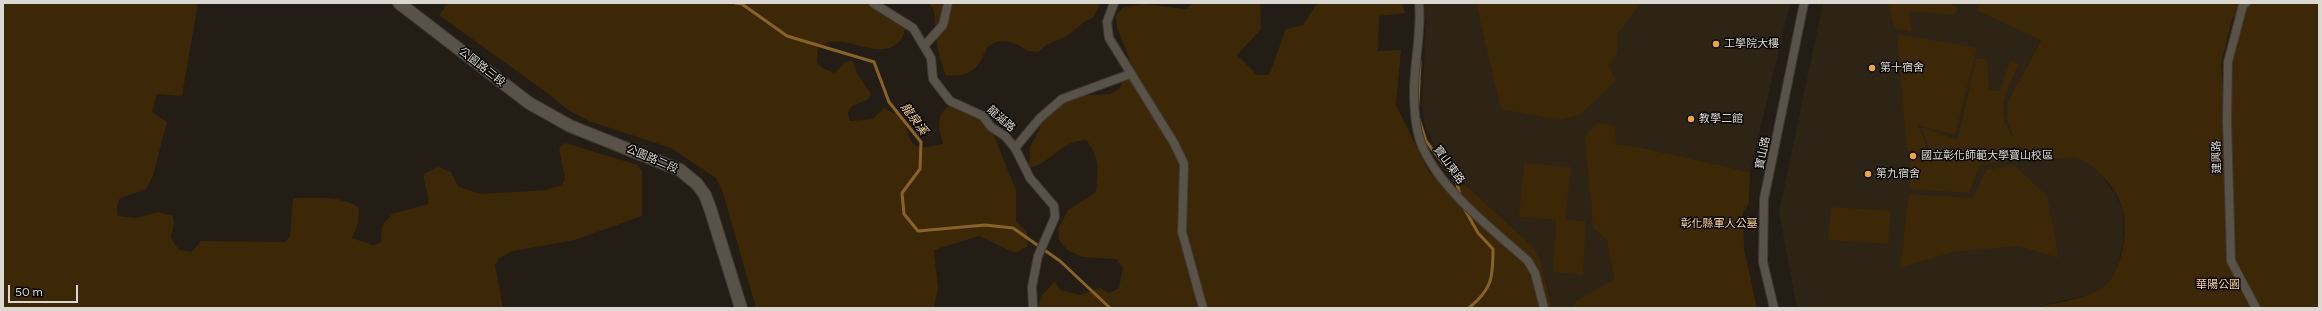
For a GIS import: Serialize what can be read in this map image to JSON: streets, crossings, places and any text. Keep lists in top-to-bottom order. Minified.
{"streets":{"main road":["公園路三段","公園路二段"],"street":["龍涎路","寶山路","建興路","寶山東路"]},"crossings":[["公園路三段","公園路二段"]],"water":["龍泉溪"],"parks":["彰化縣軍人公墓","華陽公園"],"places":["工學院大樓","第十宿舍","教學二館","國立彰化師範大學寶山校區","第九宿舍"],"scale_bar":"50 m"}
